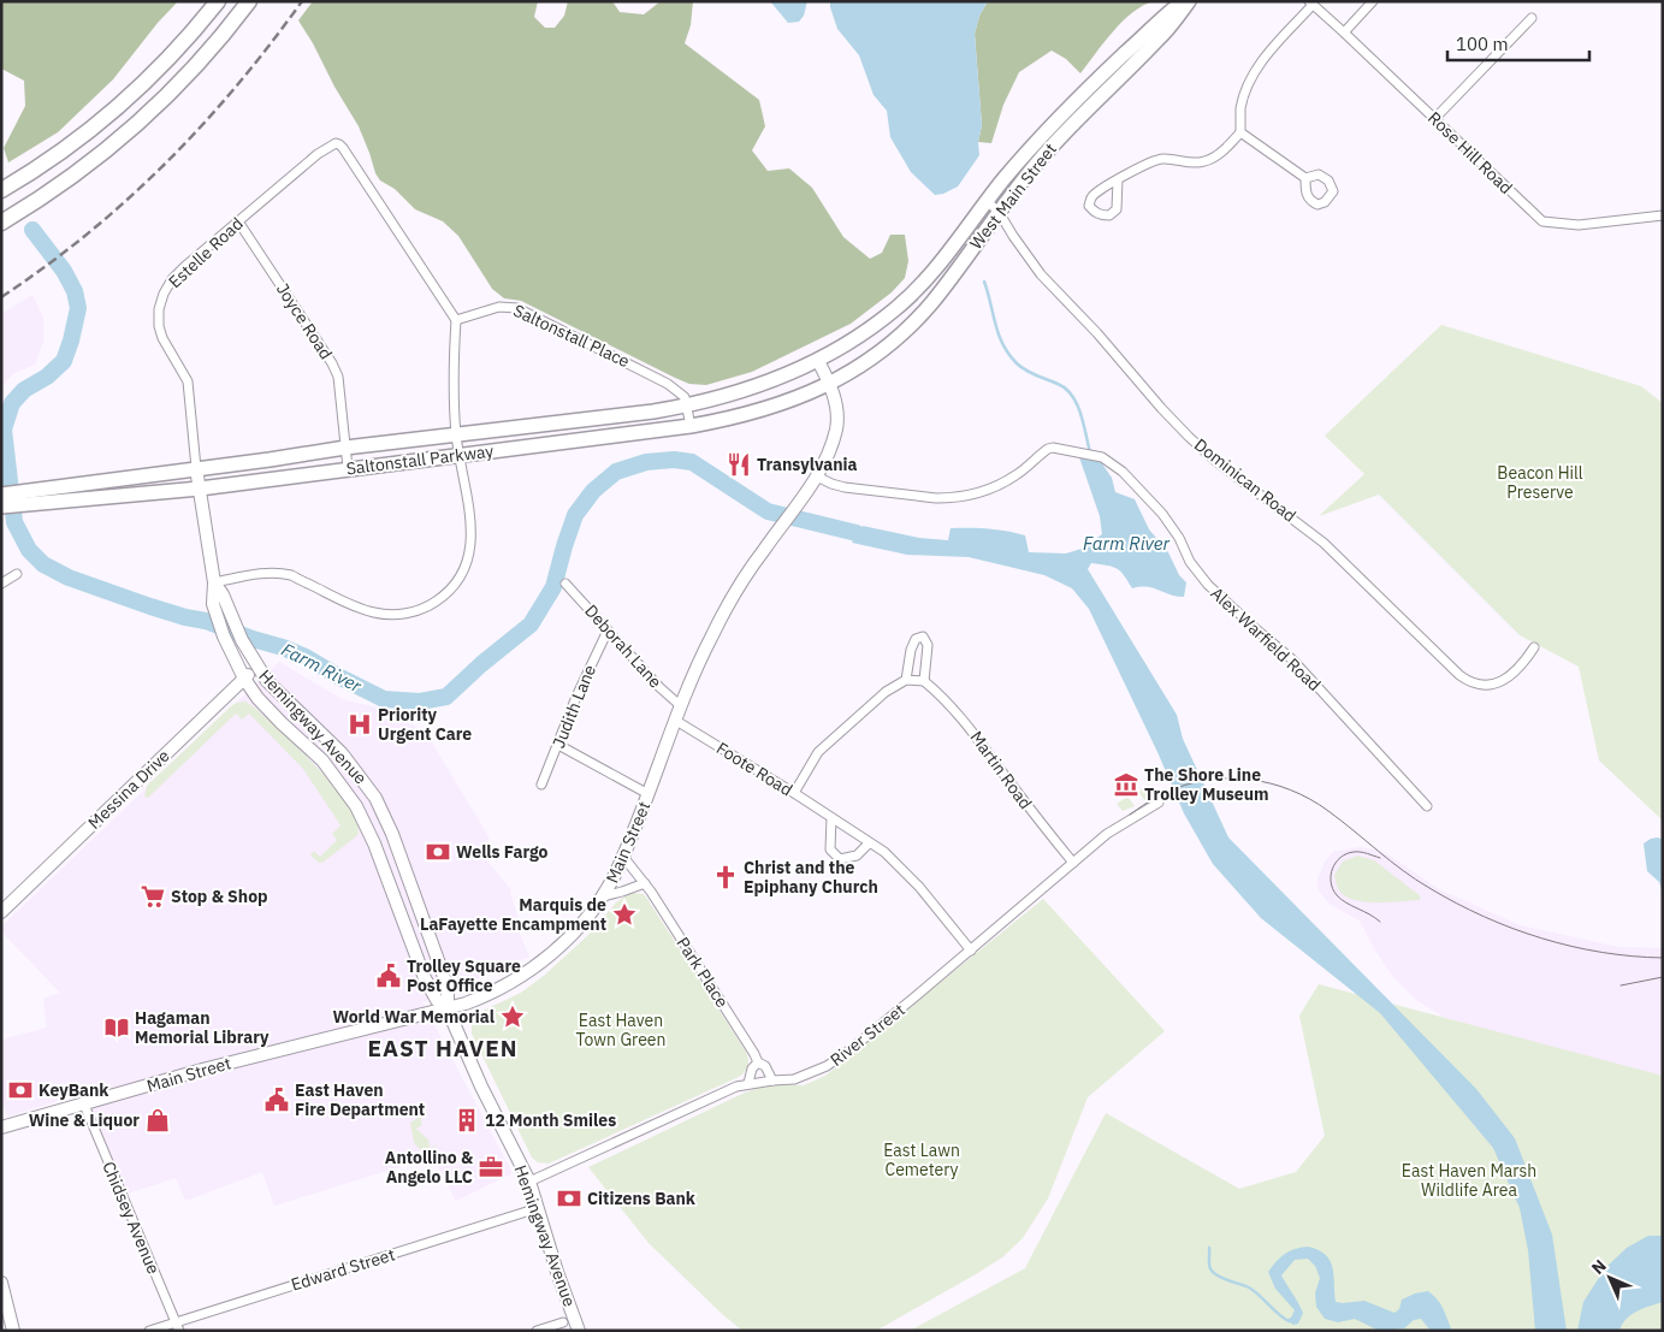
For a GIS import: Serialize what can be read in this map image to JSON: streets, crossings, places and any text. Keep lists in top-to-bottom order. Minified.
{"streets":{"main road":["West Main Street","Saltonstall Parkway","Hemingway Avenue","Messina Drive","Main Street"],"street":["Rose Hill Road","Estelle Road","Joyce Road","Saltonstall Place","Dominican Road","Alex Warfield Road","Deborah Lane","Judith Lane","Foote Road","Martin Road","Park Place","River Street","Chidsey Avenue","Edward Street"]},"crossings":[["West Main Street","Saltonstall Parkway"],["West Main Street","Dominican Road"],["West Main Street","Main Street"],["Estelle Road","Joyce Road"],["Estelle Road","Saltonstall Place"],["Estelle Road","Saltonstall Parkway"],["Estelle Road","Hemingway Avenue"],["Joyce Road","Saltonstall Parkway"],["Saltonstall Place","Saltonstall Parkway"],["Saltonstall Parkway","Hemingway Avenue"],["Saltonstall Parkway","Main Street"],["Alex Warfield Road","Main Street"],["Deborah Lane","Judith Lane"],["Deborah Lane","Main Street"],["Hemingway Avenue","Messina Drive"],["Hemingway Avenue","Main Street"],["Hemingway Avenue","River Street"],["Hemingway Avenue","Edward Street"],["Foote Road","Main Street"],["Foote Road","River Street"],["Martin Road","River Street"],["Main Street","Park Place"],["Main Street","Chidsey Avenue"],["Park Place","River Street"],["Chidsey Avenue","Edward Street"]],"districts":["EAST HAVEN"],"water":["Farm River"],"parks":["Beacon Hill Preserve","East Haven Town Green","East Lawn Cemetery","East Haven Marsh Wildlife Area"],"places":{"restaurant":["Transylvania"],"hospital":["Priority Urgent Care"],"museum":["The Shore Line Trolley Museum"],"bank":["Wells Fargo","KeyBank","Citizens Bank"],"church":["Christ and the Epiphany Church"],"supermarket":["Stop & Shop"],"place":["Marquis de LaFayette Encampment","World War Memorial"],"public building":["Trolley Square Post Office","East Haven Fire Department"],"library":["Hagaman Memorial Library"],"shop":["Wine & Liquor"],"building":["12 Month Smiles"],"office":["Antollino & Angelo LLC"]},"scale_bar":"100 m","north":"top left"}
